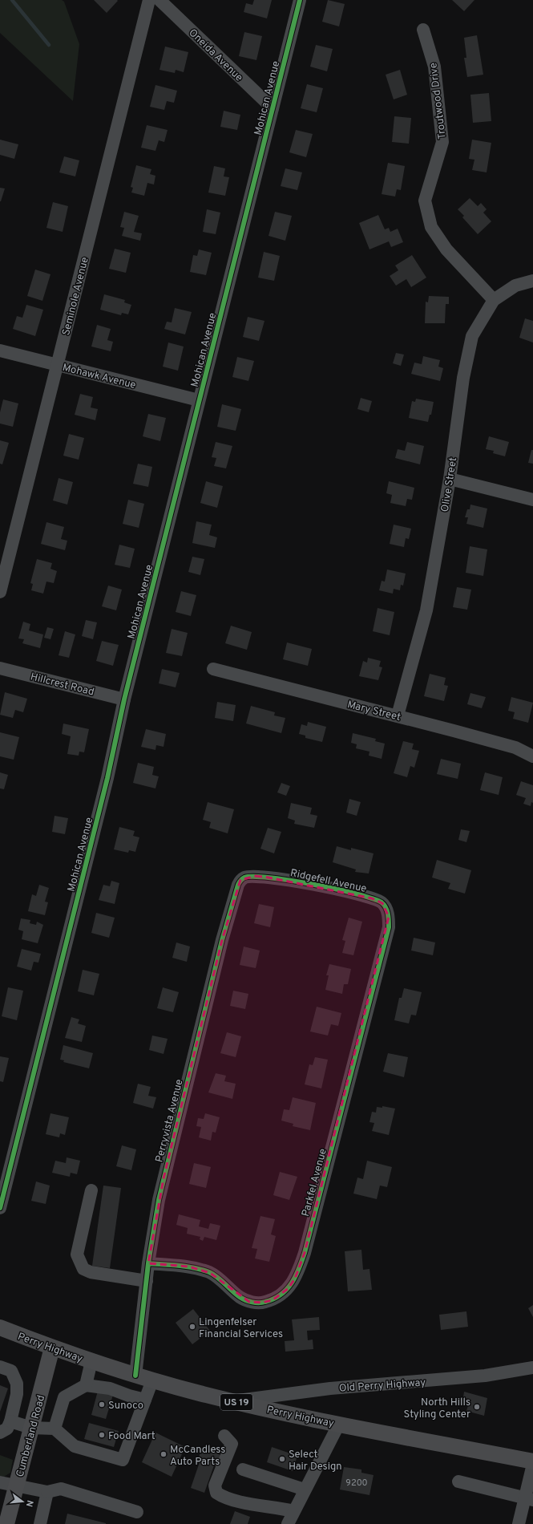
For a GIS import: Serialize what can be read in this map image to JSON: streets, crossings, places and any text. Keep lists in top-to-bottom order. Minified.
{"streets":{"main road":["Perry Highway","US 19","Cumberland Road"],"street":["Oneida Avenue","Mohican Avenue","Troutwood Drive","Seminole Avenue","Mohawk Avenue","Olive Street","Hillcrest Road","Mary Street","Ridgefell Avenue","Perryvista Avenue","Parkfel Avenue","Old Perry Highway"]},"crossings":[["Oneida Avenue","Mohican Avenue"],["Mohican Avenue","Mohawk Avenue"],["Mohican Avenue","Hillcrest Road"],["Troutwood Drive","Olive Street"],["Seminole Avenue","Mohawk Avenue"],["Olive Street","Mary Street"],["Ridgefell Avenue","Perryvista Avenue"],["Ridgefell Avenue","Parkfel Avenue"],["Perryvista Avenue","Parkfel Avenue"],["Perryvista Avenue","Perry Highway"],["Perry Highway","Old Perry Highway"],["Perry Highway","Cumberland Road"]],"places":["Lingenfelser Financial Services","Sunoco","North Hills Styling Center","Food Mart","McCandless Auto Parts","Select Hair Design"],"house_numbers":["9200"],"north":"right"}
